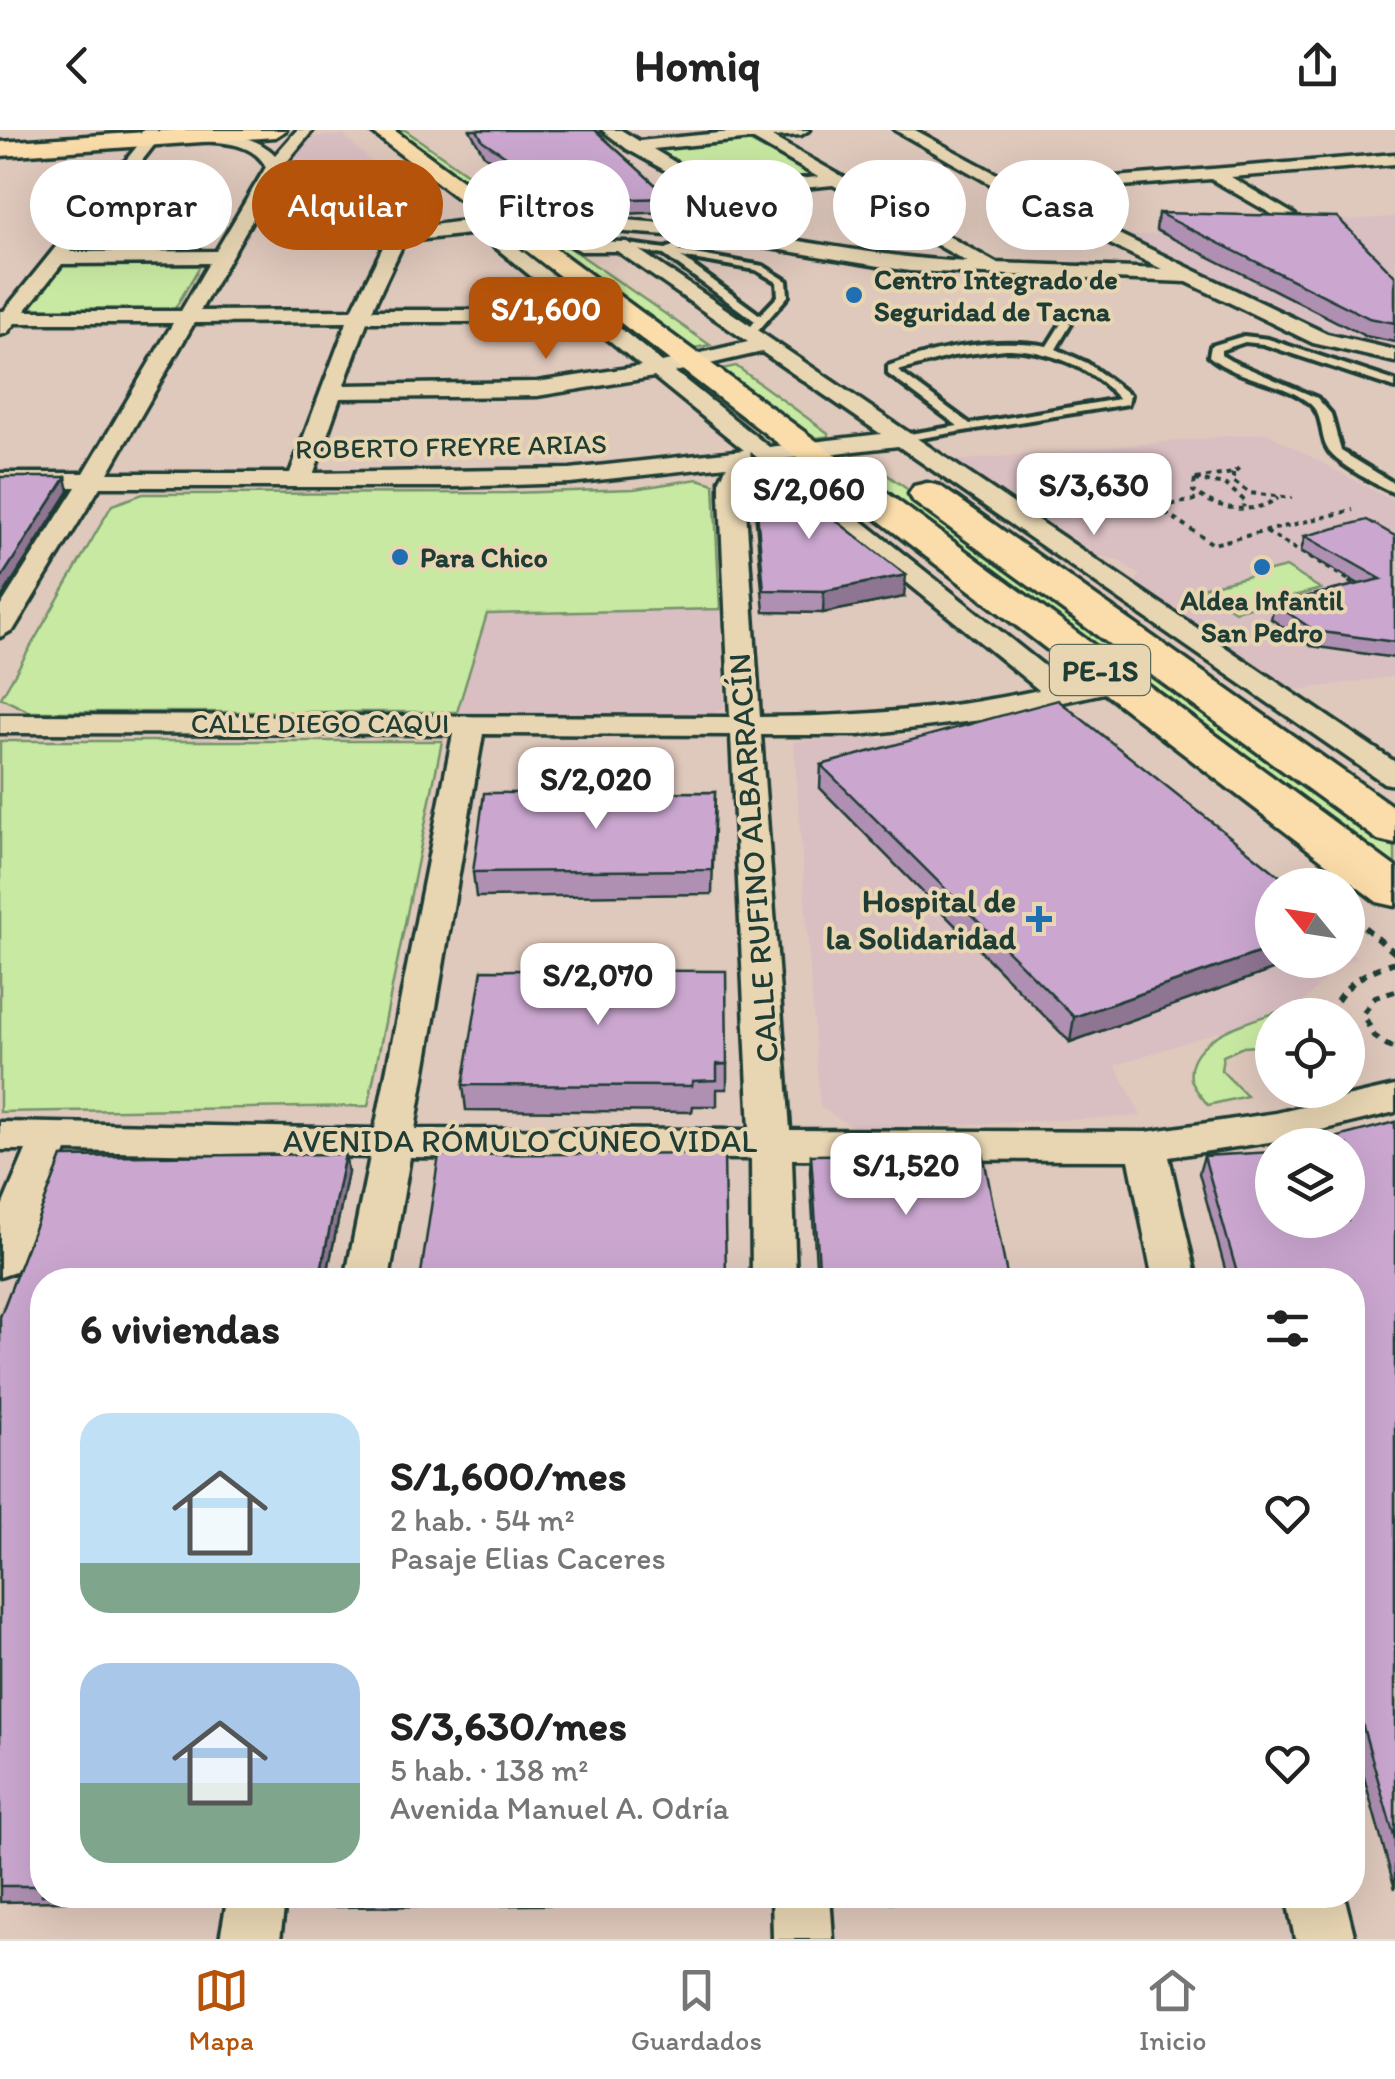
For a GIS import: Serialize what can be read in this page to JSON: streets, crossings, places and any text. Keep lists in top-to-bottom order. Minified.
{"streets":{"highway":["PE-1S"],"street":["ROBERTO FREYRE ARIAS","CALLE DIEGO CAQUI","CALLE RUFINO ALBARRACÍN","AVENIDA RÓMULO CUNEO VIDAL"]},"crossings":[["ROBERTO FREYRE ARIAS","PE-1S"],["ROBERTO FREYRE ARIAS","CALLE RUFINO ALBARRACÍN"],["PE-1S","CALLE DIEGO CAQUI"],["CALLE DIEGO CAQUI","CALLE RUFINO ALBARRACÍN"],["CALLE RUFINO ALBARRACÍN","AVENIDA RÓMULO CUNEO VIDAL"]],"places":{"other":["Centro Integrado de Seguridad de Tacna","Para Chico","Aldea Infantil San Pedro"],"health":["Hospital de la Solidaridad"]},"north":"top left","page":{"header":"Homiq","chip":["Comprar","Alquilar","Filtros","Nuevo","Piso","Casa"],"price":["S/1,600","S/3,630","S/2,060","S/2,020","S/2,070","S/1,520"],"heading":"6 viviendas","list":[{"name":"S/1,600/mes","note":"2 hab. · 54 m² · Pasaje Elias Caceres"},{"name":"S/3,630/mes","note":"5 hab. · 138 m² · Avenida Manuel A. Odría"}],"tabs":["Mapa","Guardados","Inicio"]}}
